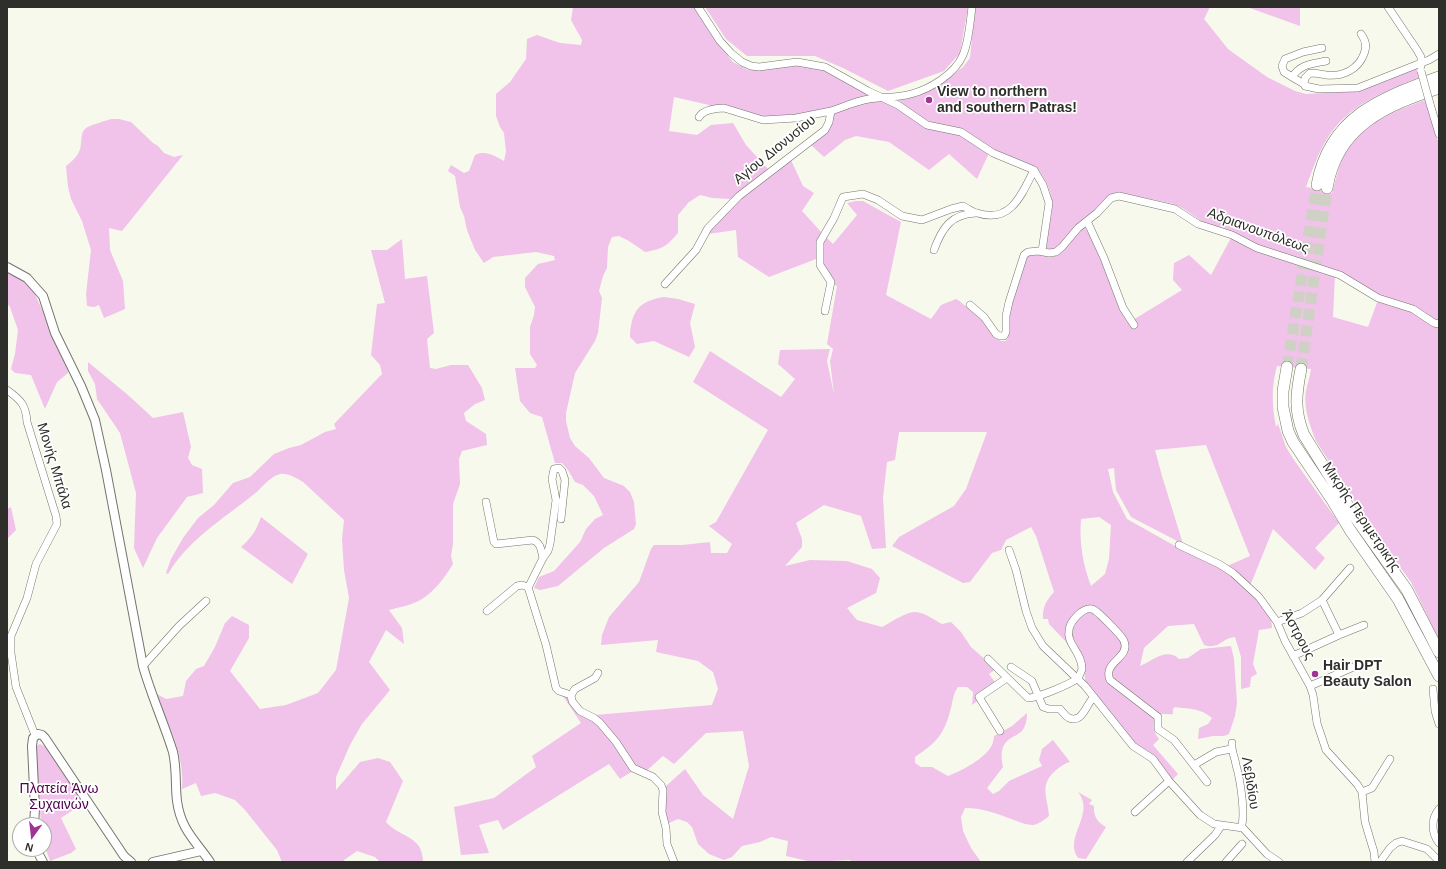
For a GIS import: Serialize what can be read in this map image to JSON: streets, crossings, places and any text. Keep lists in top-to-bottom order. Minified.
{"streets":{"main road":["Μικρής Περιμετρικής"],"street":["Αγίου Διονυσίου","Αδριανουπόλεως","Μονής Μπάλα","Άστρους","Λεβιδίου"]},"parks":["Πλατεία Άνω Συχαινών"],"places":["View to northern and southern Patras!","Hair DPT Beauty Salon"],"north":"bottom"}
